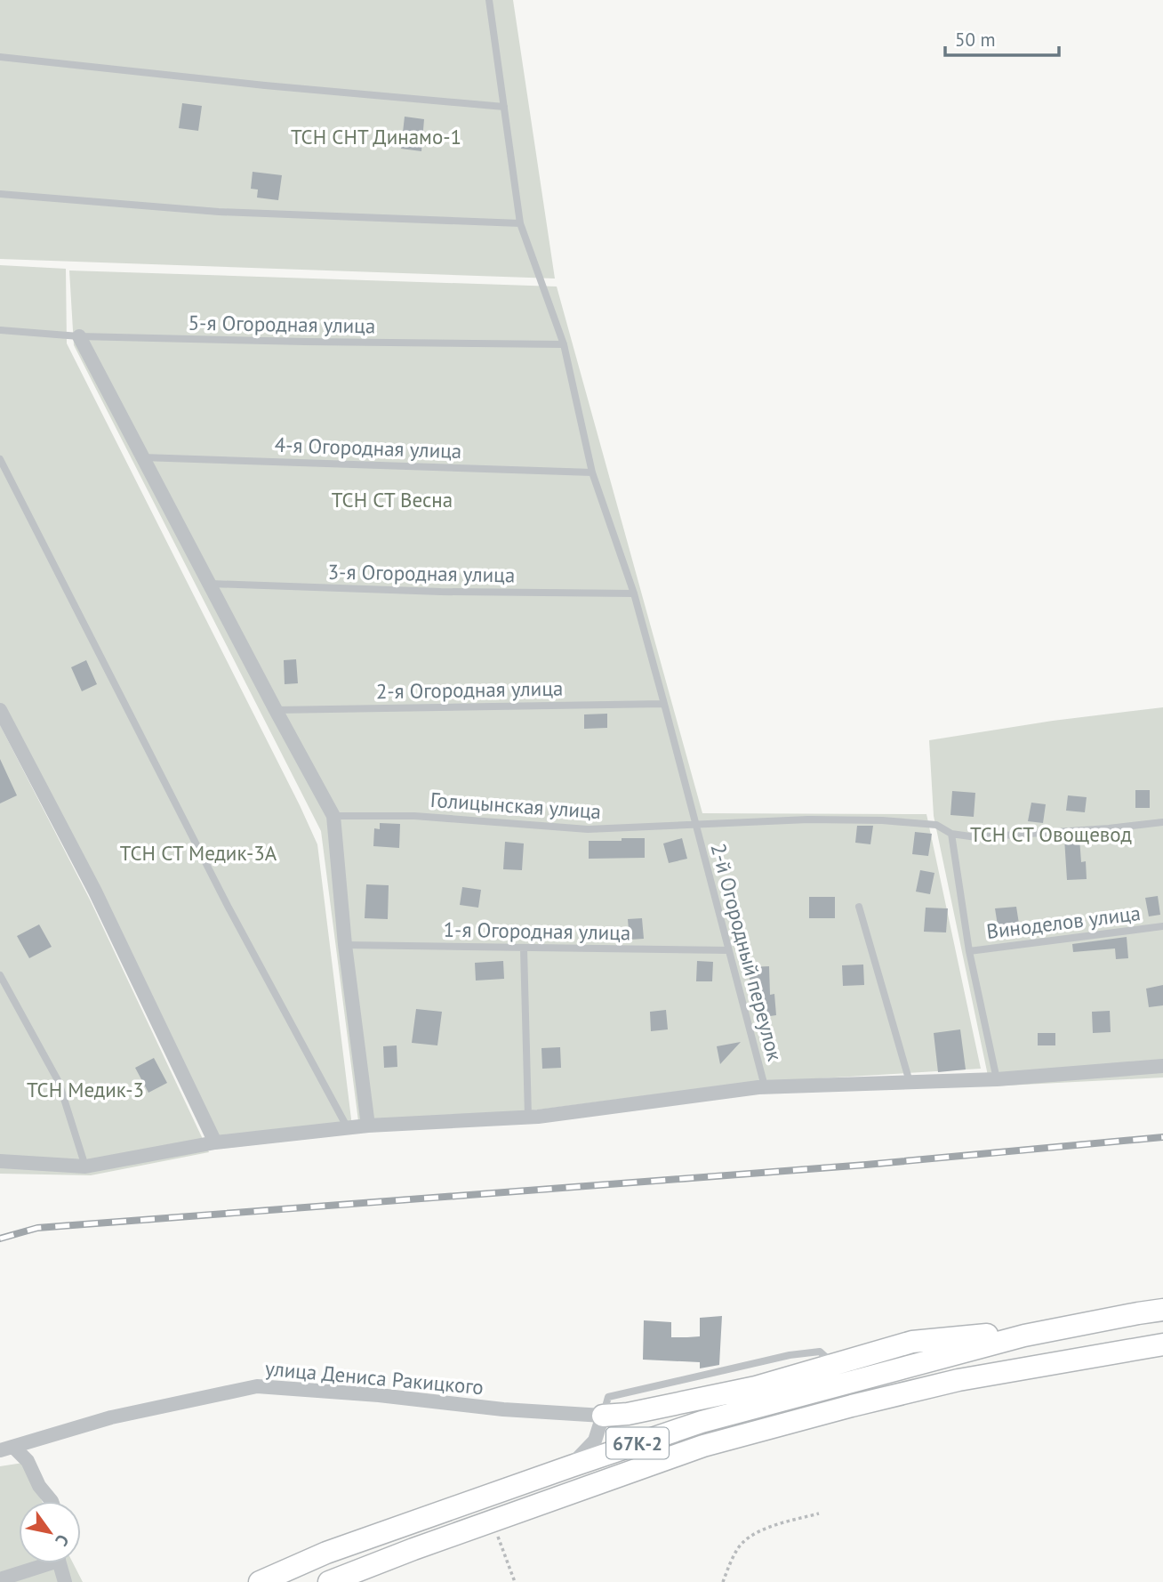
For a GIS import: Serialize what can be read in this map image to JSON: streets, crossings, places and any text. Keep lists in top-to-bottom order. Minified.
{"streets":{"main road":["67К-2"],"street":["улица Дениса Ракицкого"],"lane":["5-я Огородная улица","4-я Огородная улица","3-я Огородная улица","2-я Огородная улица","Голицынская улица","Виноделов улица","1-я Огородная улица","2-й Огородный переулок"]},"crossings":[["5-я Огородная улица","2-й Огородный переулок"],["4-я Огородная улица","2-й Огородный переулок"],["3-я Огородная улица","2-й Огородный переулок"],["2-я Огородная улица","2-й Огородный переулок"],["Голицынская улица","2-й Огородный переулок"],["1-я Огородная улица","2-й Огородный переулок"]],"parks":["ТСН СНТ Динамо-1","ТСН СТ Весна","ТСН СТ Овощевод","ТСН СТ Медик-3А","ТСН Медик-3"],"scale_bar":"50 m","north":"bottom right"}
